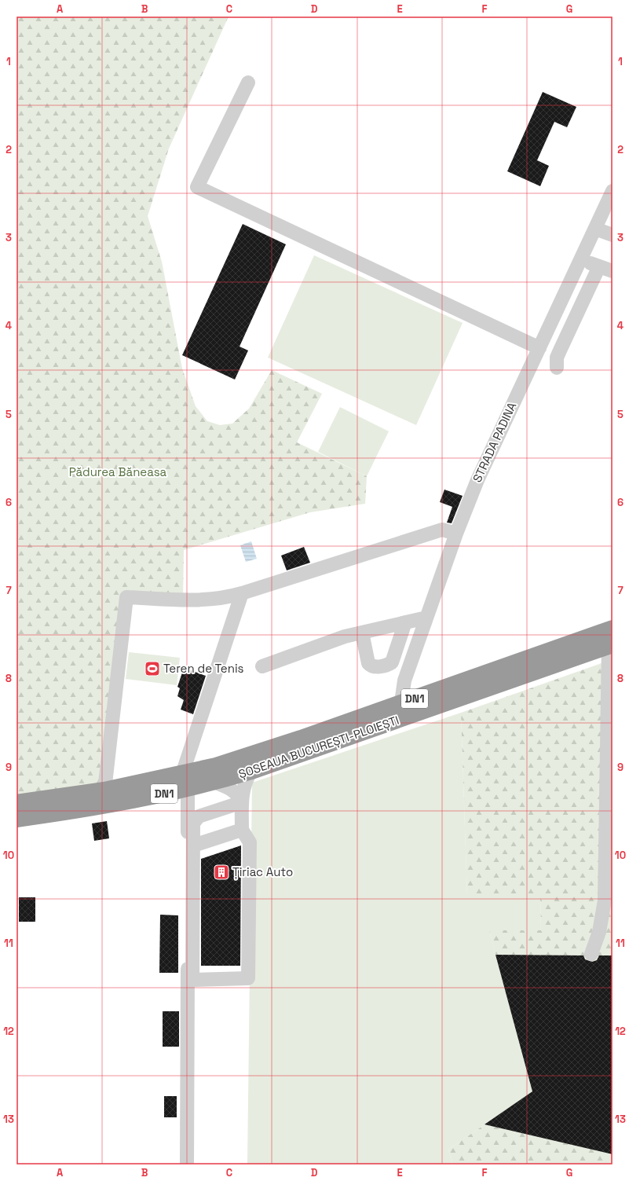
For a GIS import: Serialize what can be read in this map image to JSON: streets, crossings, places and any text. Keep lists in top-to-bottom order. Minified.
{"streets":{"highway":["DN1","ȘOSEAUA BUCUREȘTI-PLOIEȘTI"],"street":["STRADA PADINA"]},"crossings":[["STRADA PADINA","ȘOSEAUA BUCUREȘTI-PLOIEȘTI"]],"parks":["Pădurea Băneasa"],"places":{"sports":["Teren de Tenis"],"building":["Țiriac Auto"]},"grid":{"columns":["A","B","C","D","E","F","G"],"rows":["1","2","3","4","5","6","7","8","9","10","11","12","13"]}}
